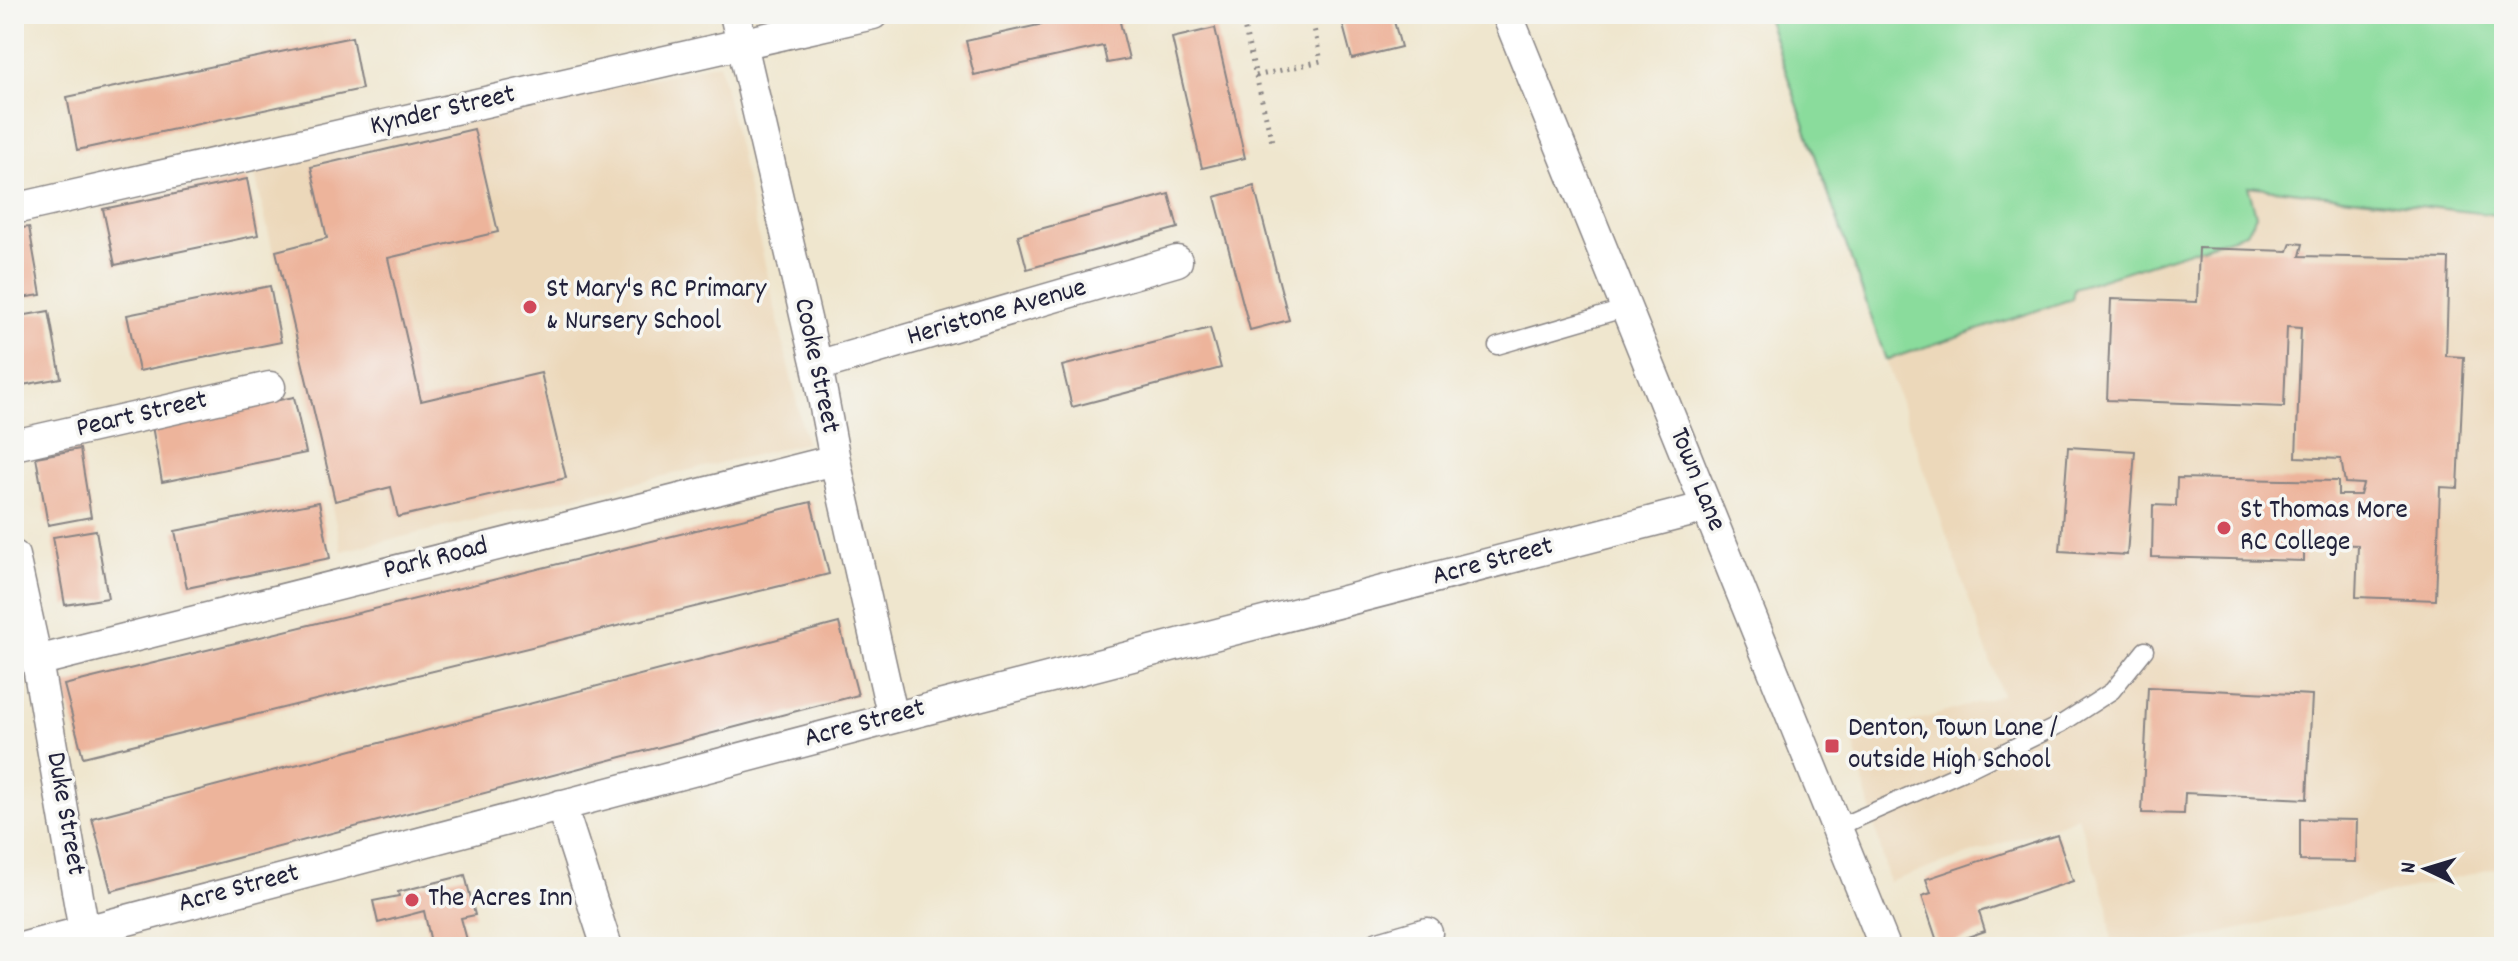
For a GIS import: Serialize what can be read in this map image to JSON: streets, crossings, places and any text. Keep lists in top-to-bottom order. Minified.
{"streets":{"street":["Kynder Street","Heristone Avenue","Cooke Street","Peart Street","Town Lane","Park Road","Acre Street","Duke Street"]},"crossings":[["Kynder Street","Cooke Street"],["Heristone Avenue","Cooke Street"],["Cooke Street","Park Road"],["Cooke Street","Acre Street"],["Town Lane","Acre Street"],["Park Road","Duke Street"],["Acre Street","Duke Street"]],"places":{"other":["St Mary's RC Primary & Nursery School","St Thomas More RC College","The Acres Inn"],"transit":["Denton, Town Lane / outside High School"]},"north":"left"}
